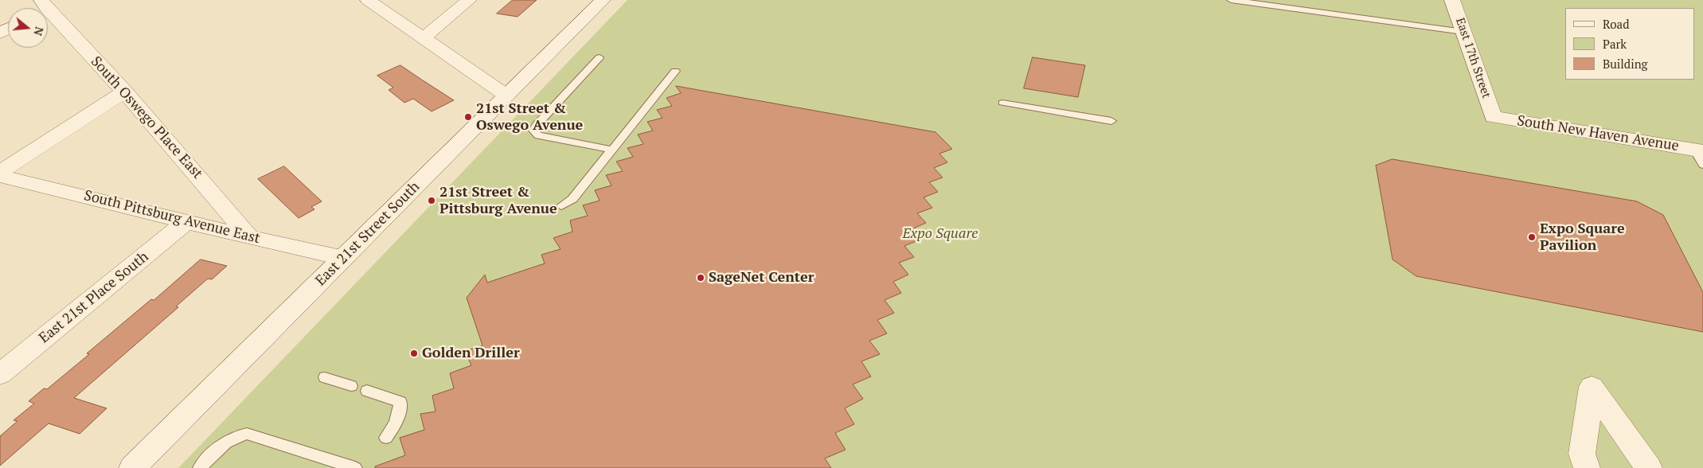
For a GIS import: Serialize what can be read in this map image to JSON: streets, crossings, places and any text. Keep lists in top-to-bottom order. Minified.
{"streets":{"street":["East 17th Street","South Oswego Place East","South New Haven Avenue","South Pittsburg Avenue East","East 21st Street South","East 21st Place South"]},"crossings":[["East 17th Street","South New Haven Avenue"],["South Oswego Place East","South Pittsburg Avenue East"],["South Pittsburg Avenue East","East 21st Street South"],["South Pittsburg Avenue East","East 21st Place South"]],"parks":["Expo Square"],"places":["21st Street & Oswego Avenue","21st Street & Pittsburg Avenue","Expo Square Pavilion","SageNet Center","Golden Driller"],"legend":["Road","Park","Building"],"north":"right"}
